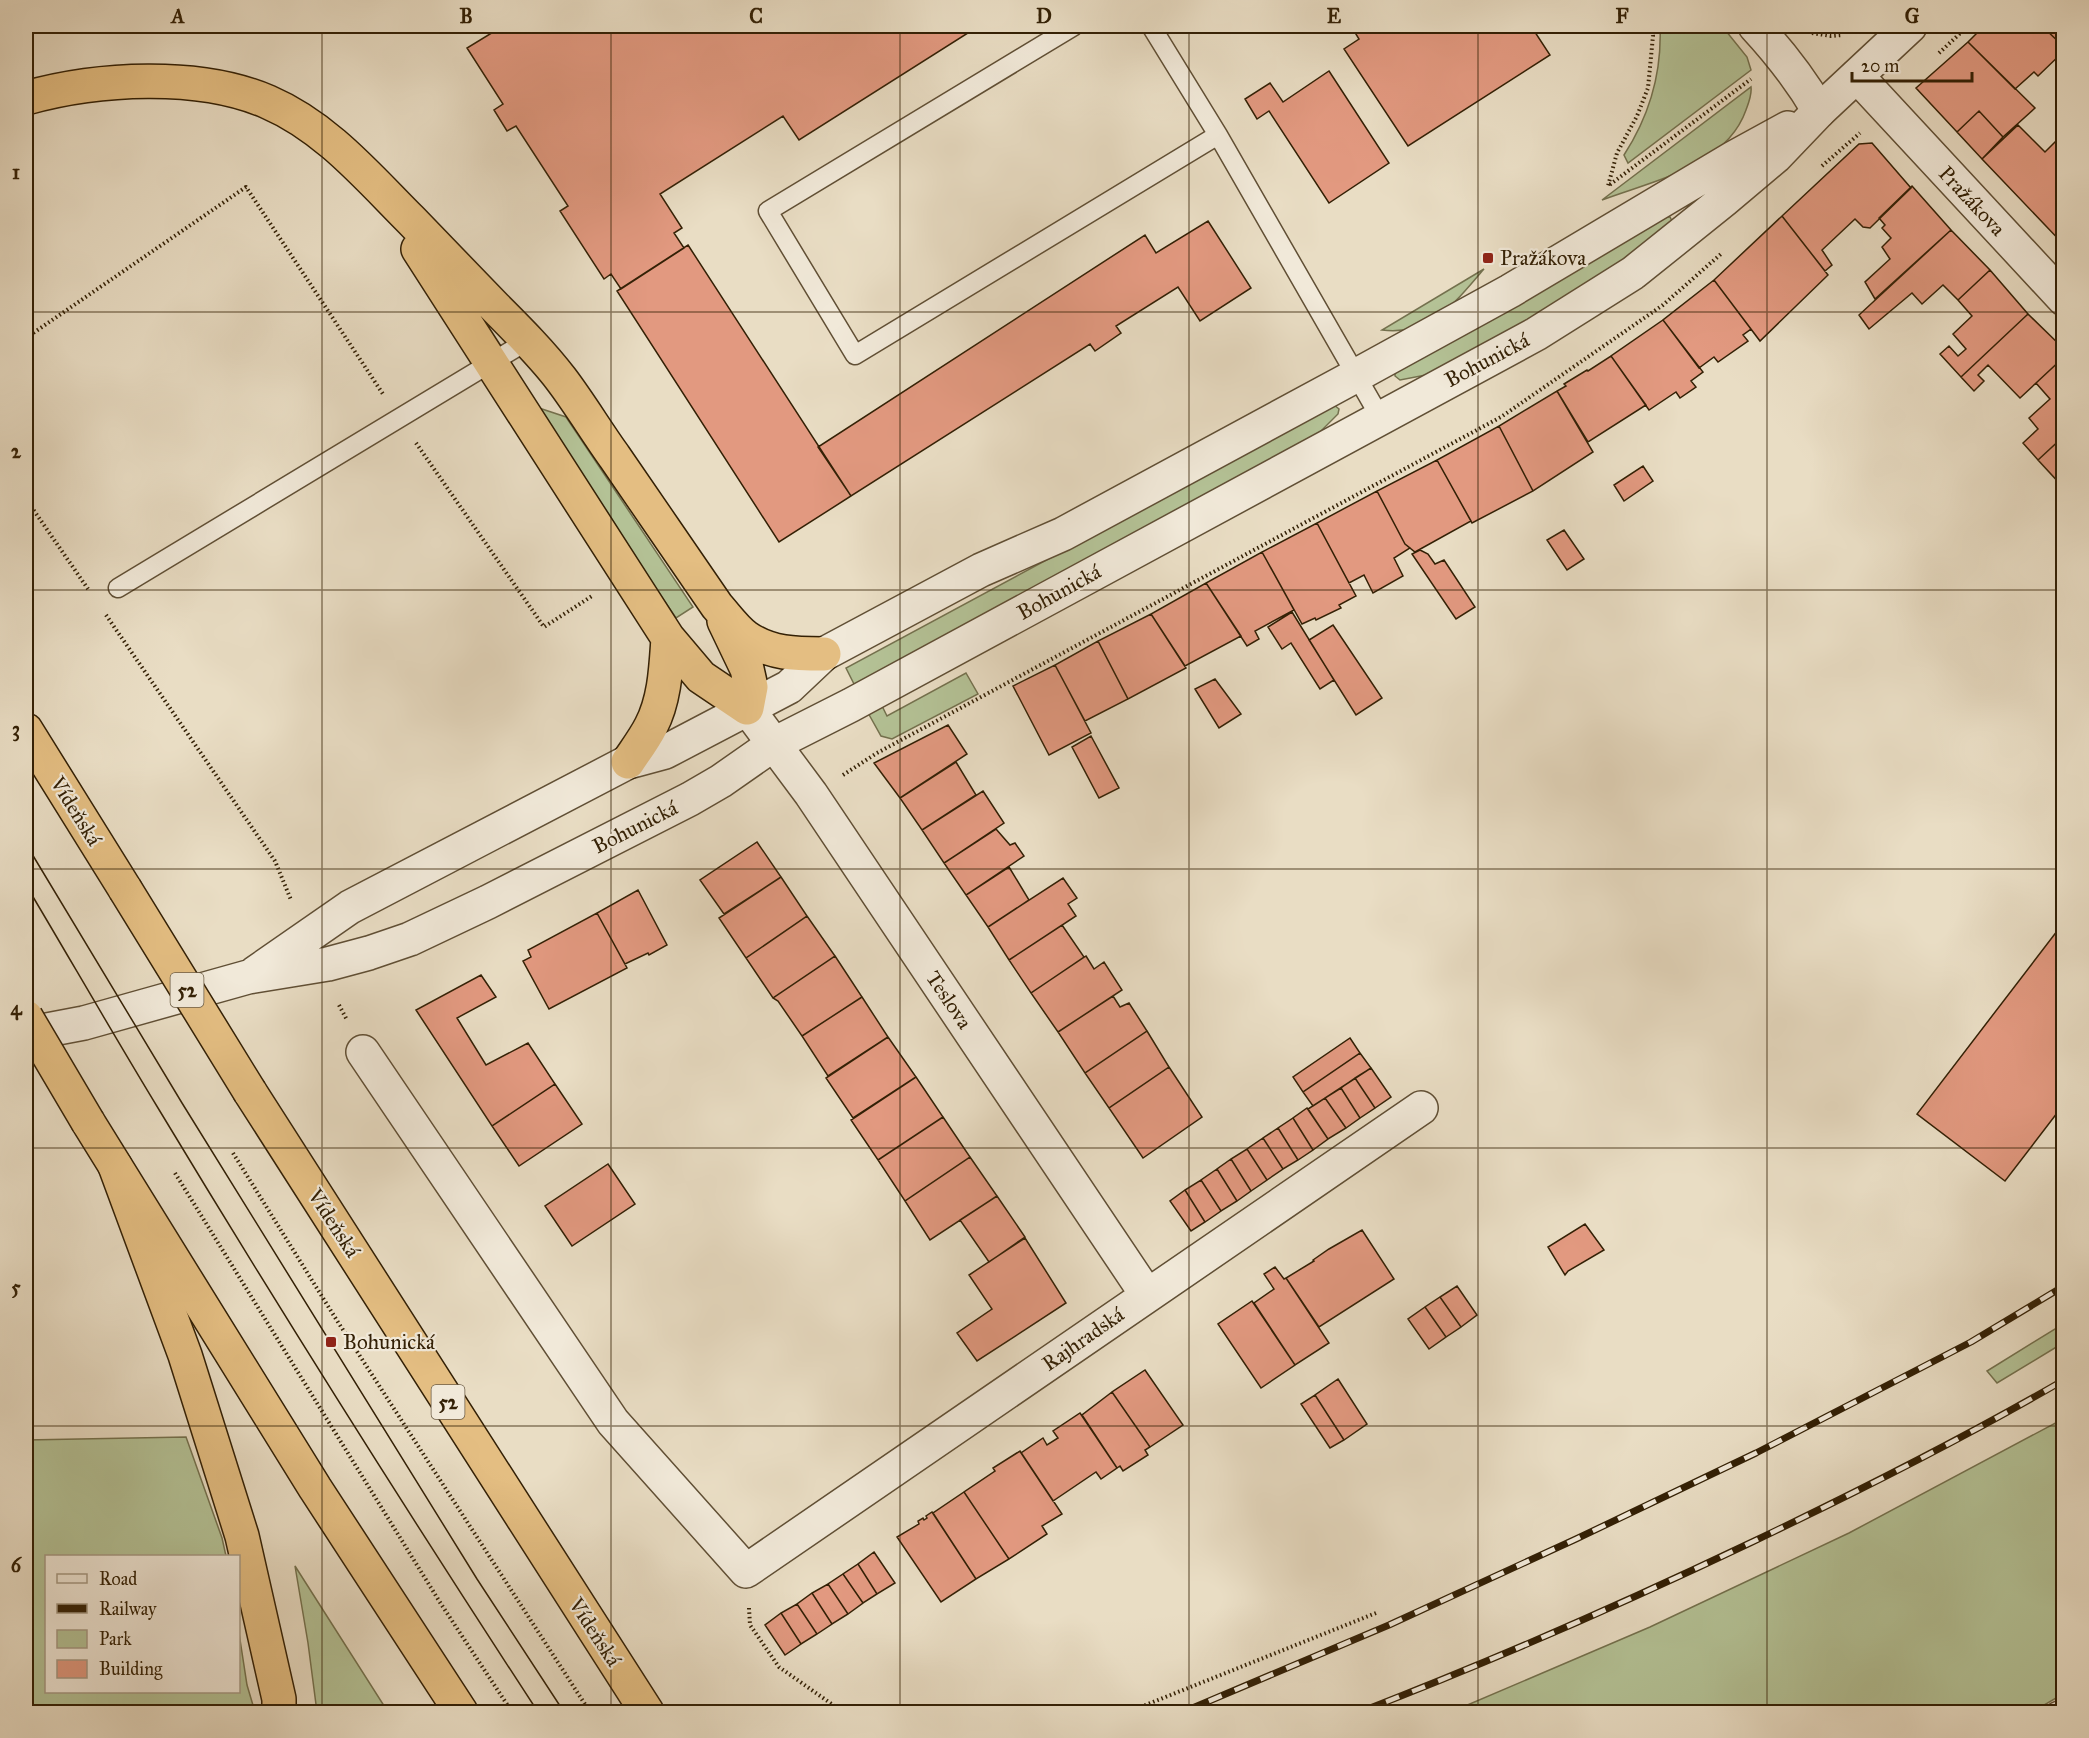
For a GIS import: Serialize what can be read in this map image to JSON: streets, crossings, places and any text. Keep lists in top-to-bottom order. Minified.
{"streets":{"highway":["Vídeňská","52"],"street":["Pražákova","Bohunická","Teslova","Rajhradská"]},"crossings":[["Pražákova","Bohunická"],["Bohunická","Teslova"],["Teslova","Rajhradská"]],"places":{"transit":["Pražákova","Bohunická"]},"legend":["Road","Railway","Park","Building"],"scale_bar":"20 m","grid":{"columns":["A","B","C","D","E","F","G"],"rows":["1","2","3","4","5","6"]}}
